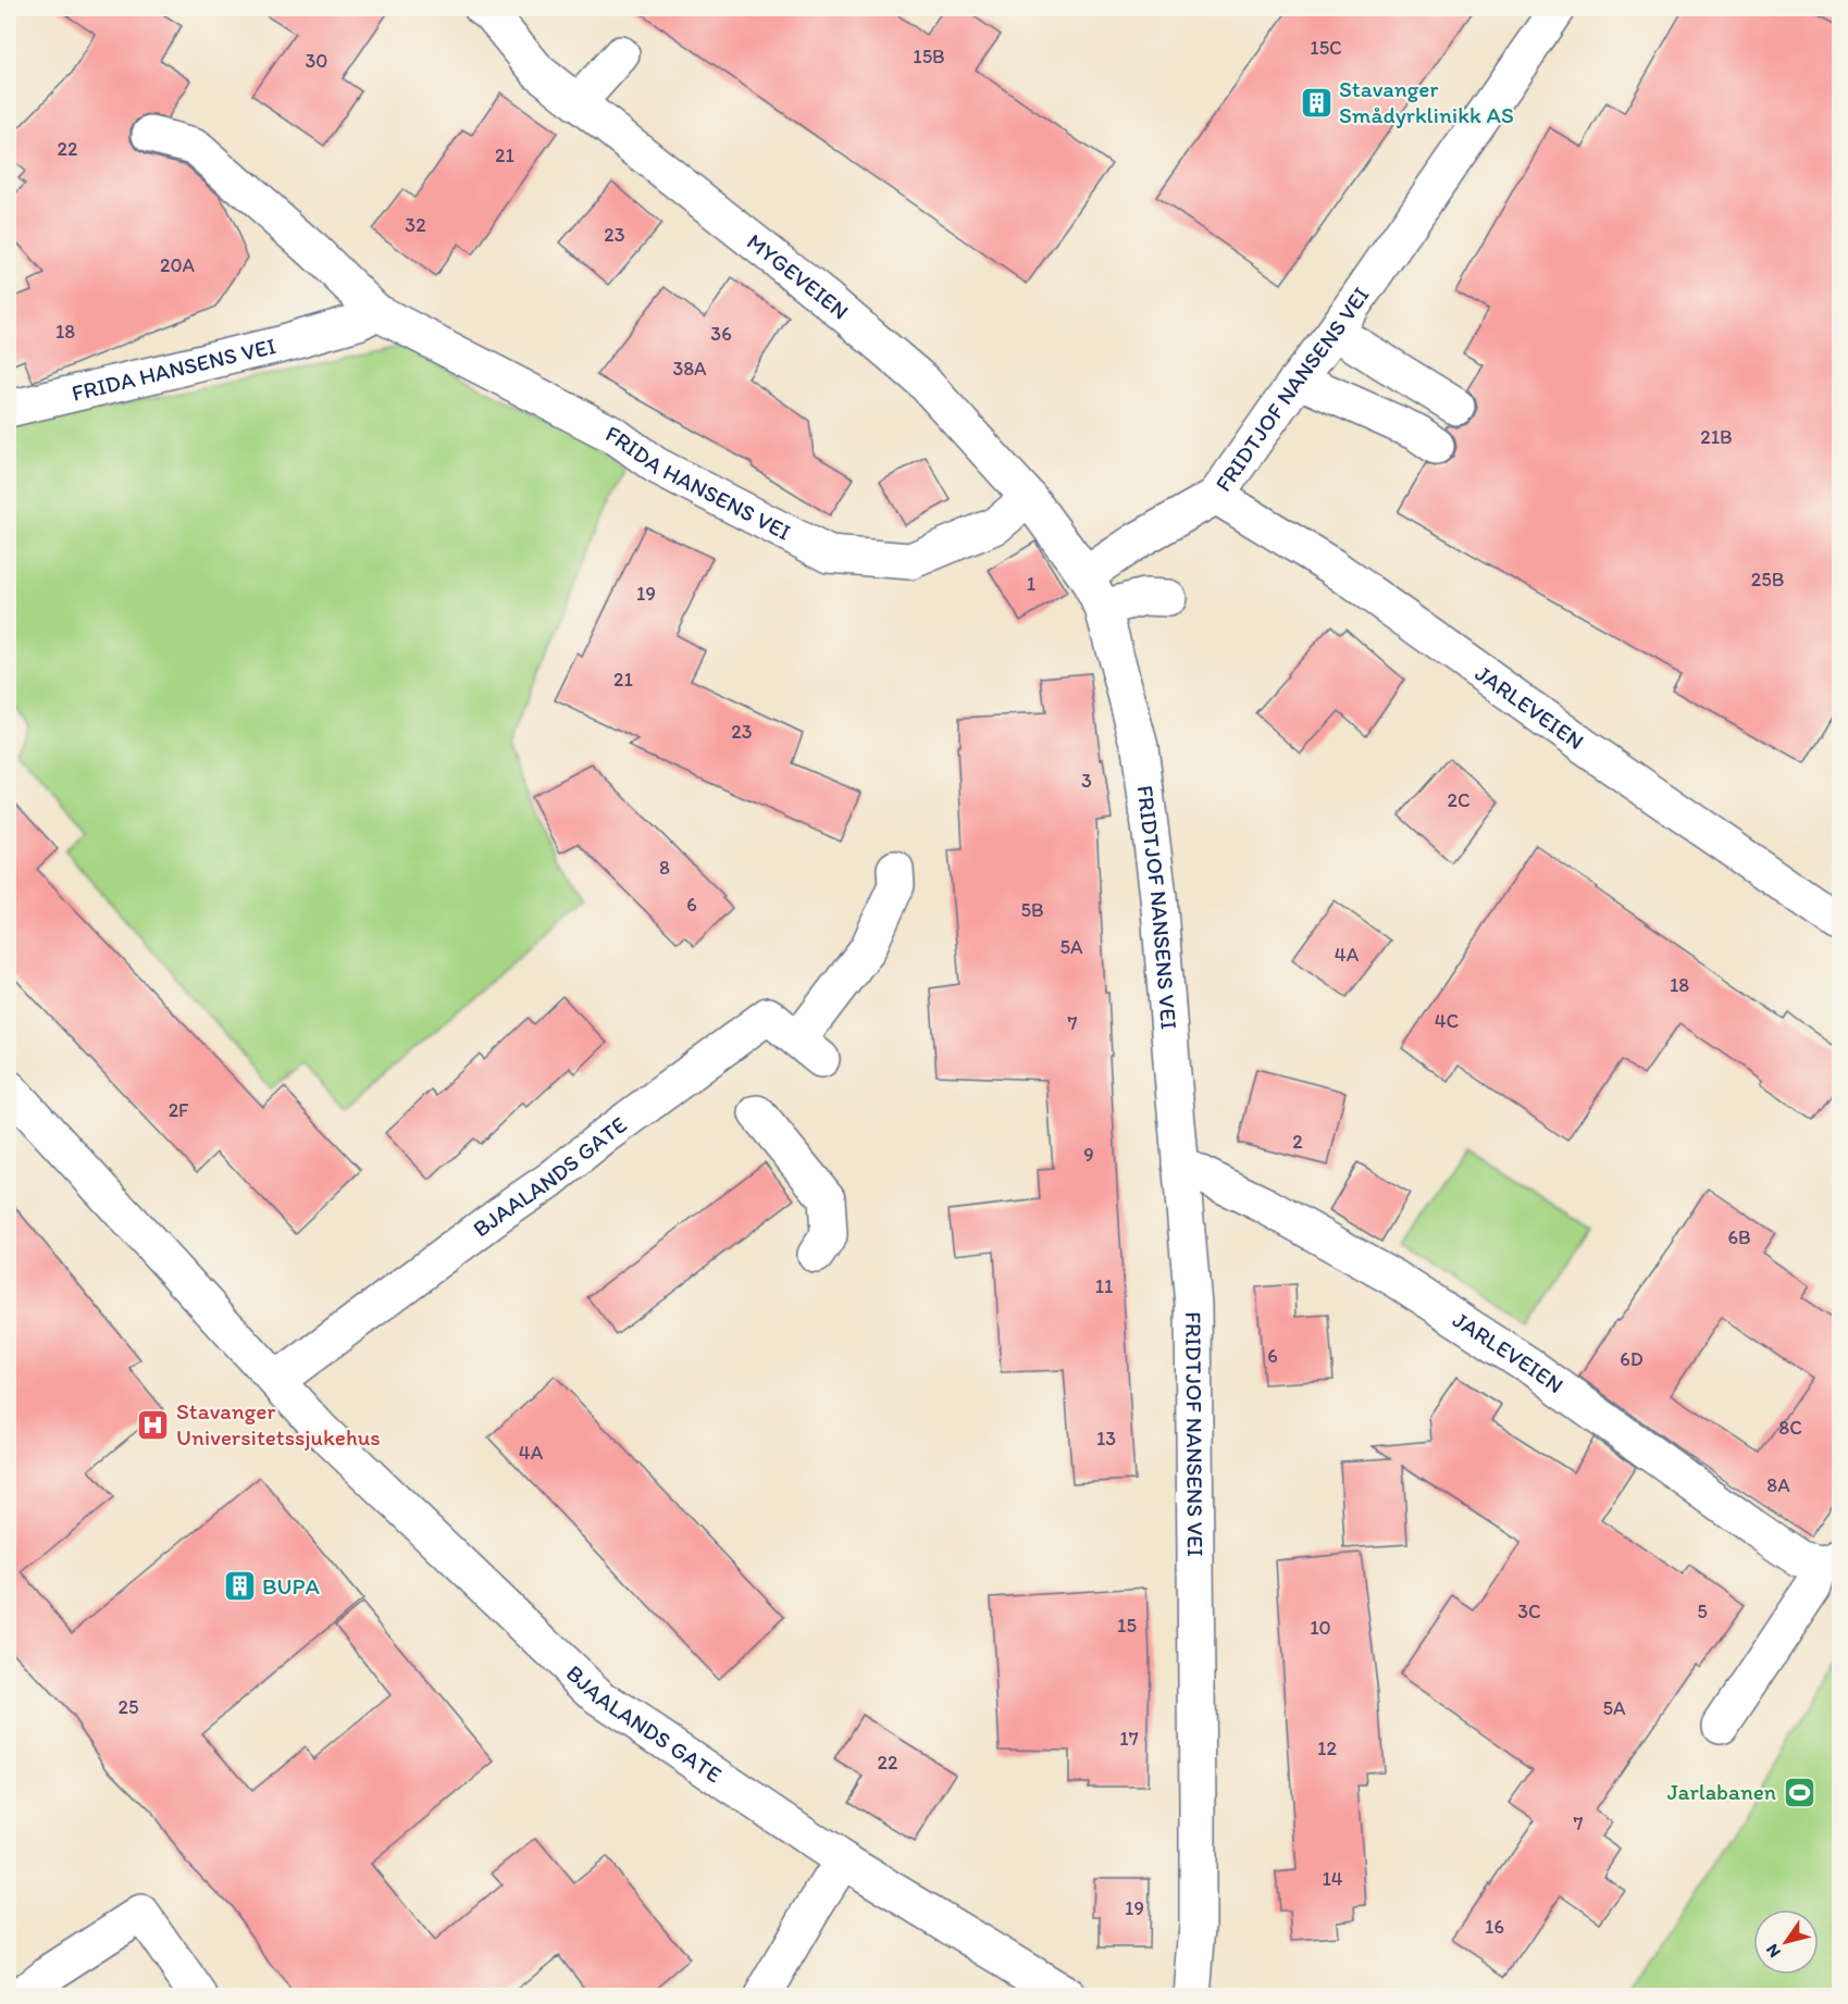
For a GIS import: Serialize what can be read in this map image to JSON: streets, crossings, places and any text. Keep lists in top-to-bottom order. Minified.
{"streets":{"street":["MYGEVEIEN","FRIDA HANSENS VEI","FRIDTJOF NANSENS VEI","JARLEVEIEN","BJAALANDS GATE"]},"crossings":[["MYGEVEIEN","FRIDA HANSENS VEI"],["MYGEVEIEN","FRIDTJOF NANSENS VEI"],["FRIDTJOF NANSENS VEI","JARLEVEIEN"]],"places":{"building":["Stavanger Smådyrklinikk AS","BUPA"],"hospital":["Stavanger Universitetssjukehus"],"sports":["Jarlabanen"]},"house_numbers":["15C","15B","30","22","21","32","23","20A","18","36","38A","21B","25B","1","19","21","23","3","2C","8","6","5B","5A","4A","18","4C","7","2F","2","9","6B","11","6","6D","8C","13","4A","8A","3C","5","15","10","25","5A","17","12","22","7","14","19","16"],"north":"bottom left"}
